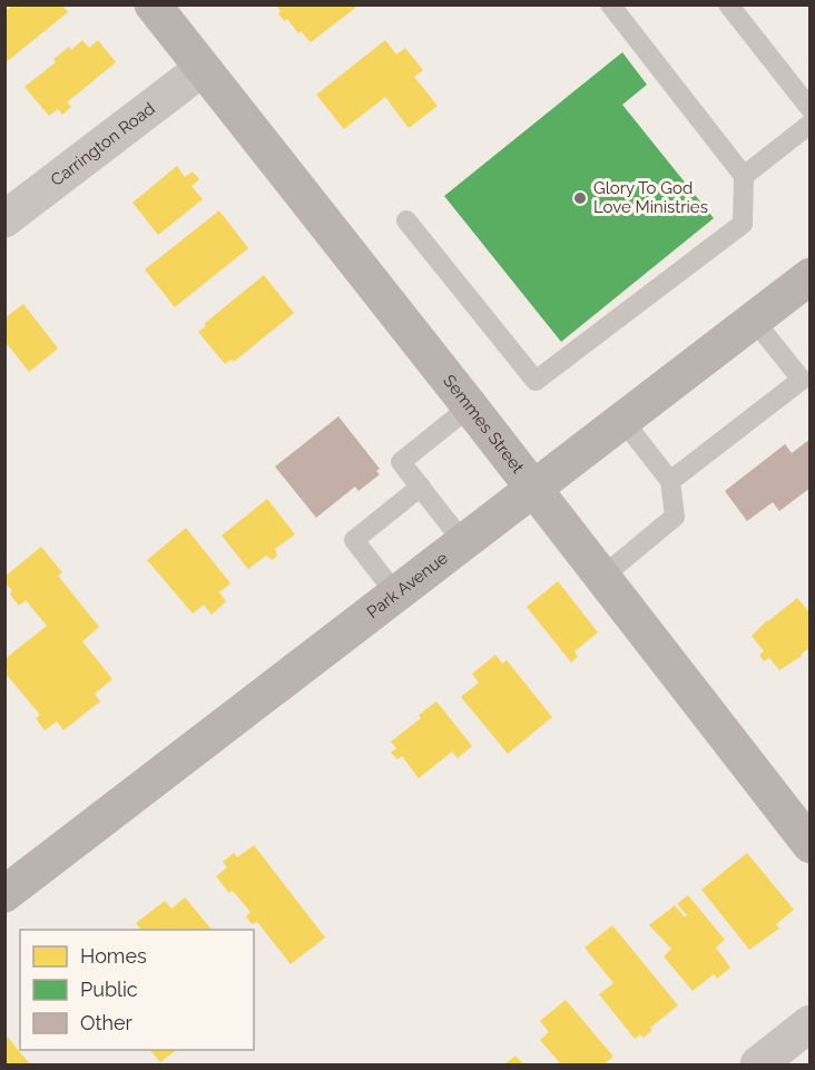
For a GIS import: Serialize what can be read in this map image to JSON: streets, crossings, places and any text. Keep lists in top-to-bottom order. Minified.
{"streets":{"main road":["Semmes Street","Park Avenue"],"street":["Carrington Road"]},"crossings":[["Carrington Road","Semmes Street"],["Semmes Street","Park Avenue"]],"places":["Glory To God Love Ministries"],"legend":["Homes","Public","Other"]}
